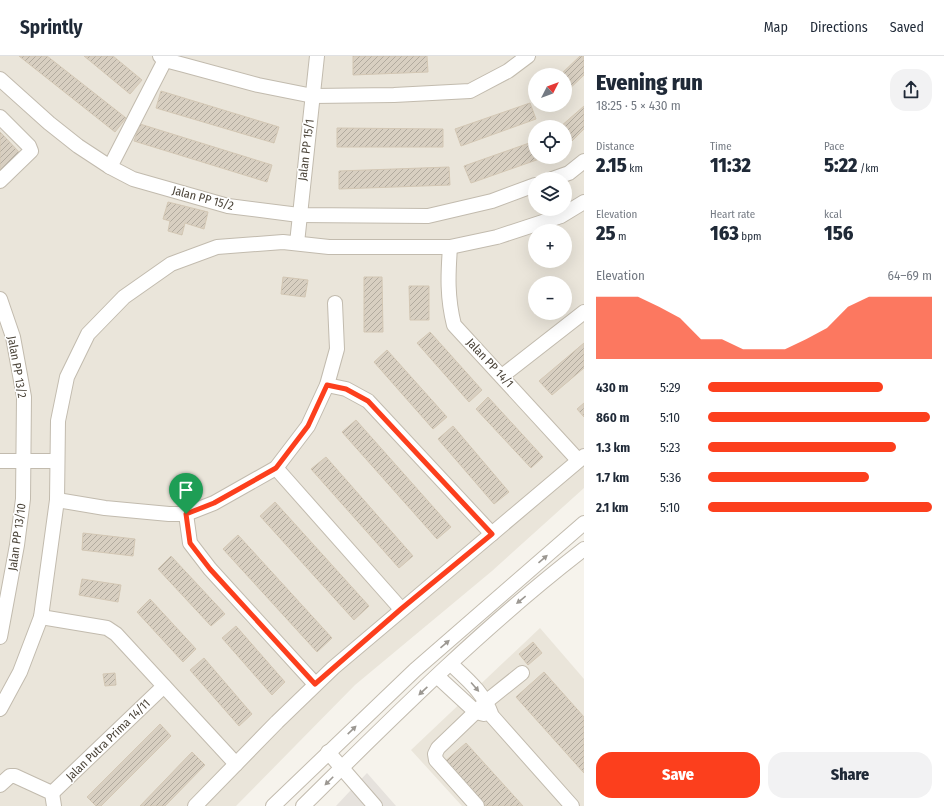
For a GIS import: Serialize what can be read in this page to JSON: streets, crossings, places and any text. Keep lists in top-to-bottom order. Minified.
{"streets":{"street":["Jalan PP 15/1","Jalan PP 15/2","Jalan PP 14/1","Jalan PP 13/2","Jalan PP 13/10","Jalan Putra Prima 14/11"]},"crossings":[["Jalan PP 15/1","Jalan PP 15/2"],["Jalan PP 13/2","Jalan PP 13/10"]],"north":"top right","page":{"header":"Sprintly","nav":["Map","Directions","Saved"],"heading":["Evening run","18:25 · 5 × 430 m"],"map_buttons":["+","−"],"stats":[["Distance","2.15 km"],["Time","11:32"],["Pace","5:22 /km"],["Elevation","25 m"],["Heart rate","163 bpm"],["kcal","156"]],"chart":["Elevation","64–69 m"],"list":[{"name":"430 m","note":"5:29"},{"name":"860 m","note":"5:10"},{"name":"1.3 km","note":"5:23"},{"name":"1.7 km","note":"5:36"},{"name":"2.1 km","note":"5:10"}],"buttons":["Save","Share"]}}
